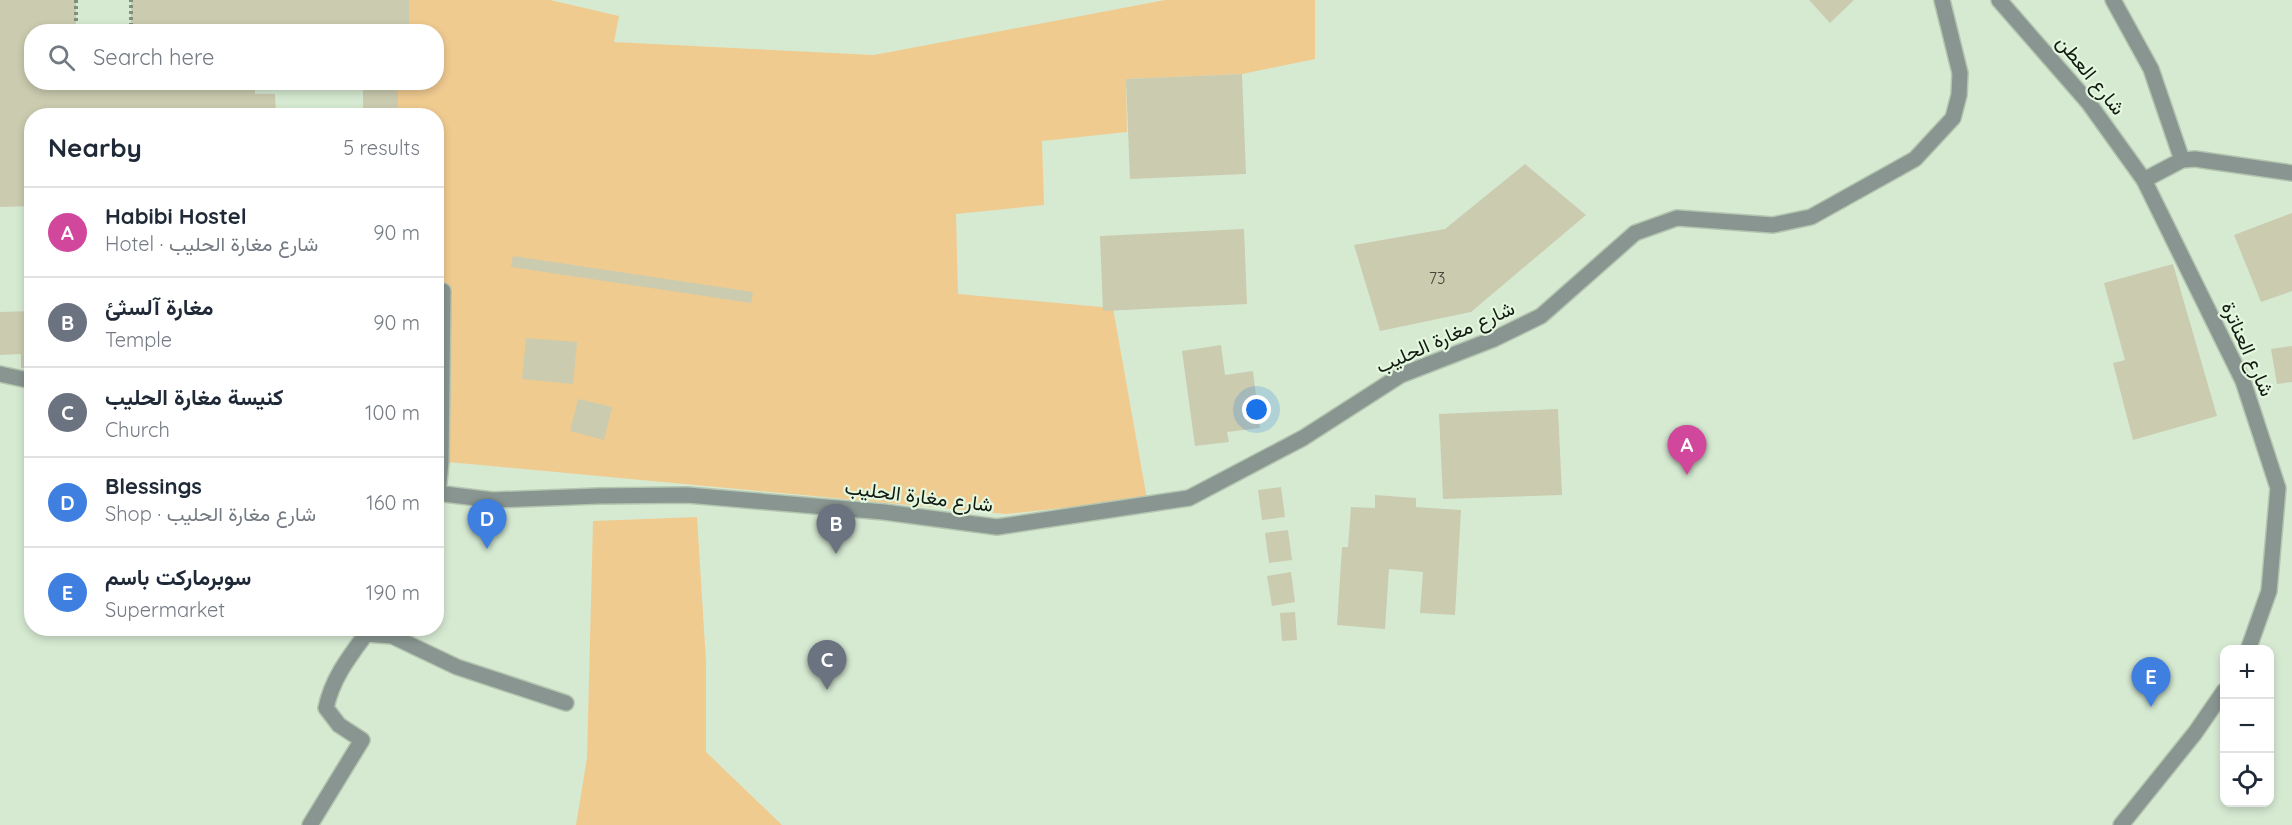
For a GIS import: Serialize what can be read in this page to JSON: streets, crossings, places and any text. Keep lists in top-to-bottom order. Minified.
{"streets":{"street":["شارع العطن","شارع مغارة الحليب","شارع العناترة"]},"crossings":[["شارع العطن","شارع العناترة"]],"house_numbers":["73"],"page":{"search":"Search here","heading":["Nearby","5 results"],"list":[{"mark":"A","name":"Habibi Hostel","note":"Hotel · شارع مغارة الحليب","value":"90 m"},{"mark":"B","name":"مغارة آلسثئ","note":"Temple","value":"90 m"},{"mark":"C","name":"كنيسة مغارة الحليب","note":"Church","value":"100 m"},{"mark":"D","name":"Blessings","note":"Shop · شارع مغارة الحليب","value":"160 m"},{"mark":"E","name":"سوبرماركت باسم","note":"Supermarket","value":"190 m"}],"pins":["A","D","B","C","E"],"map_buttons":["+","−"]}}
